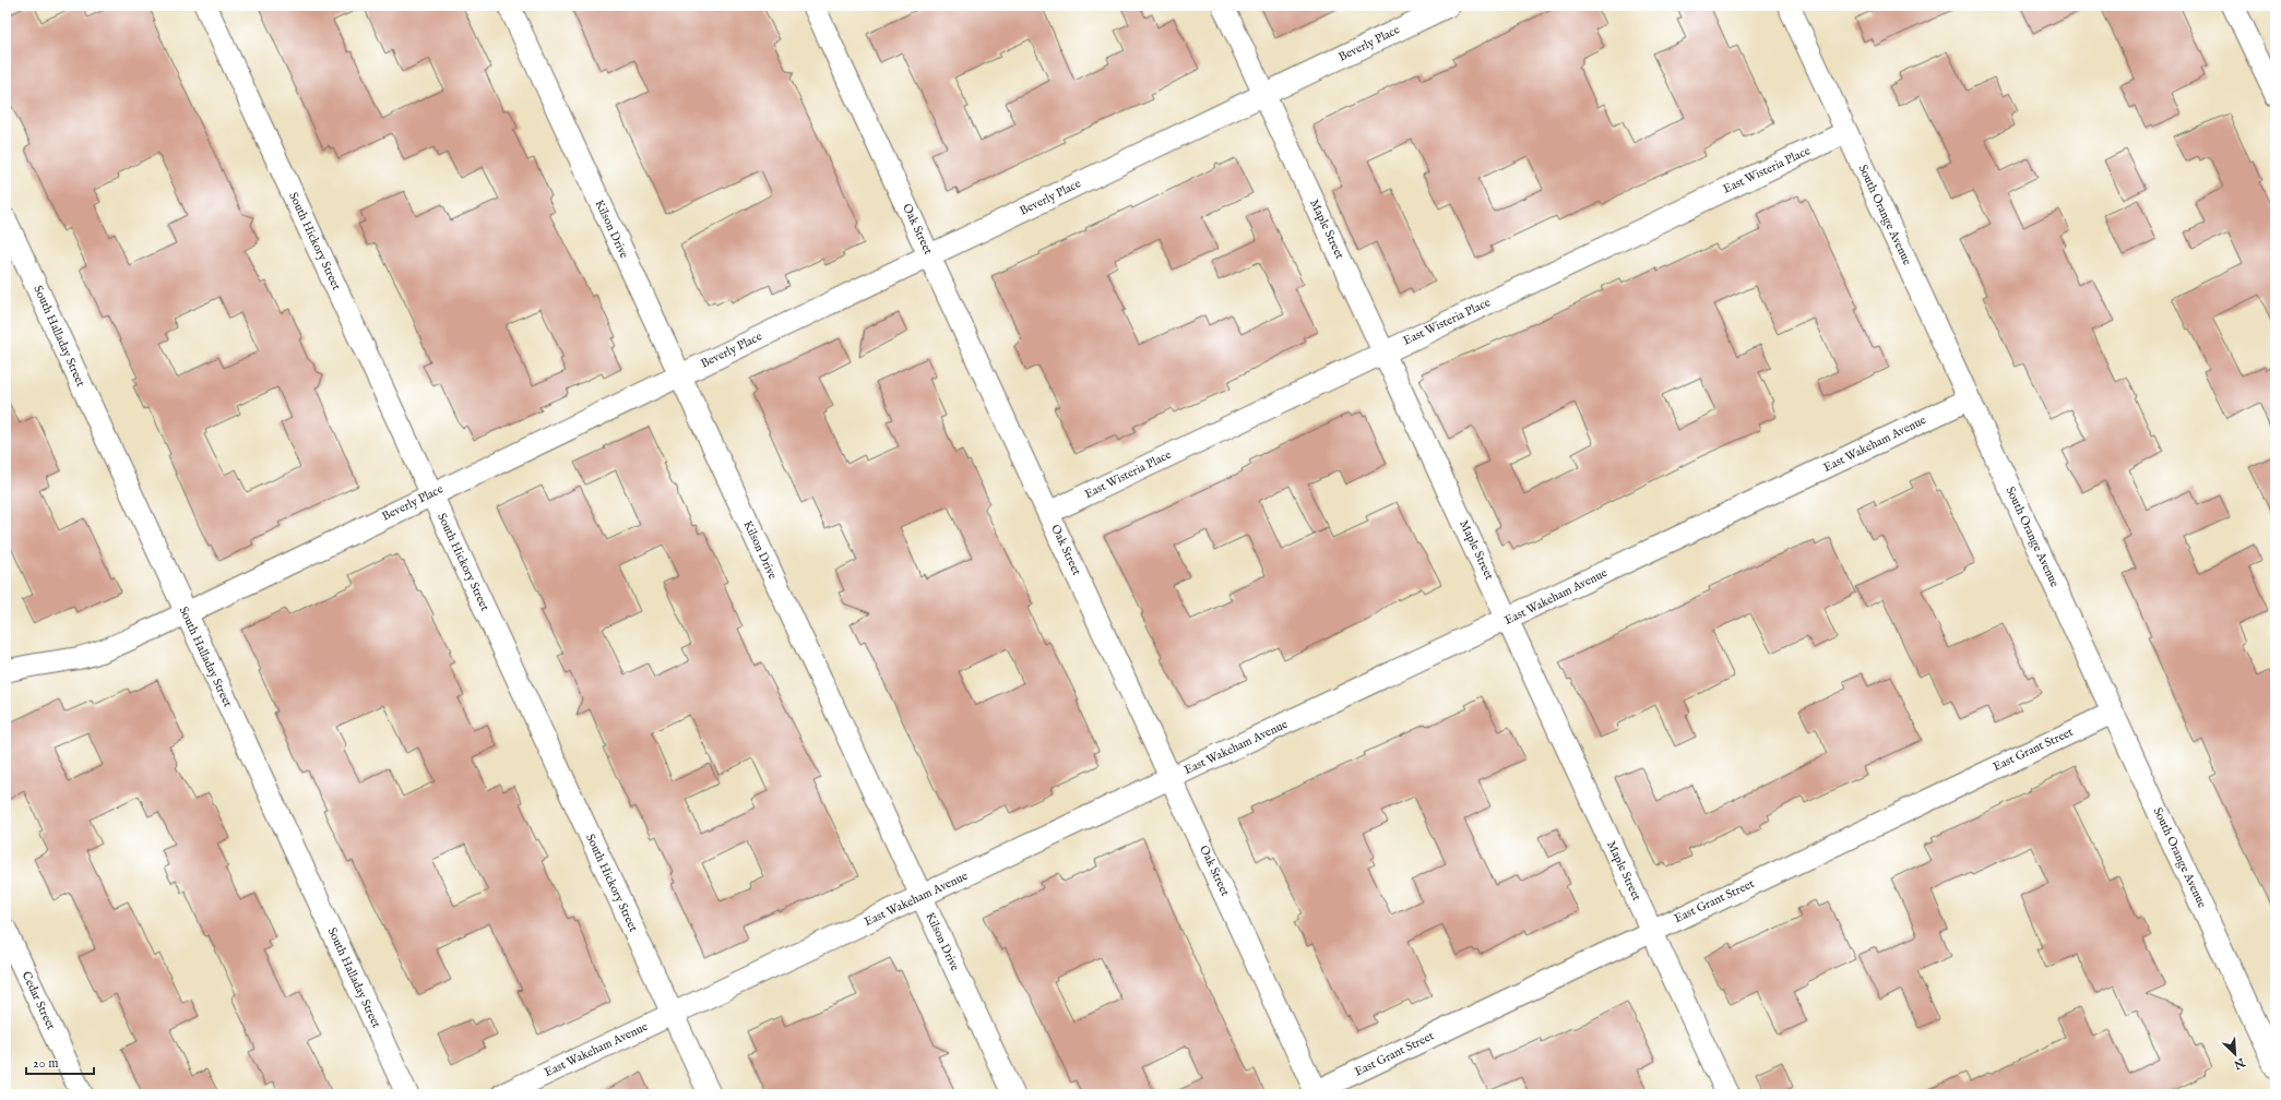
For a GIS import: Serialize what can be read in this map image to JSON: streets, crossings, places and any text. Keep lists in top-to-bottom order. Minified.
{"streets":{"street":["Beverly Place","East Wisteria Place","South Orange Avenue","Kilson Drive","Oak Street","Maple Street","South Hickory Street","South Halladay Street","East Wakeham Avenue","East Grant Street","Cedar Street"]},"crossings":[["Beverly Place","Kilson Drive"],["Beverly Place","Oak Street"],["Beverly Place","Maple Street"],["Beverly Place","South Hickory Street"],["Beverly Place","South Halladay Street"],["East Wisteria Place","South Orange Avenue"],["East Wisteria Place","Oak Street"],["East Wisteria Place","Maple Street"],["South Orange Avenue","East Wakeham Avenue"],["South Orange Avenue","East Grant Street"],["Kilson Drive","East Wakeham Avenue"],["Oak Street","East Wakeham Avenue"],["Oak Street","East Grant Street"],["Maple Street","East Wakeham Avenue"],["Maple Street","East Grant Street"],["South Hickory Street","East Wakeham Avenue"]],"scale_bar":"20 m","north":"bottom right"}
